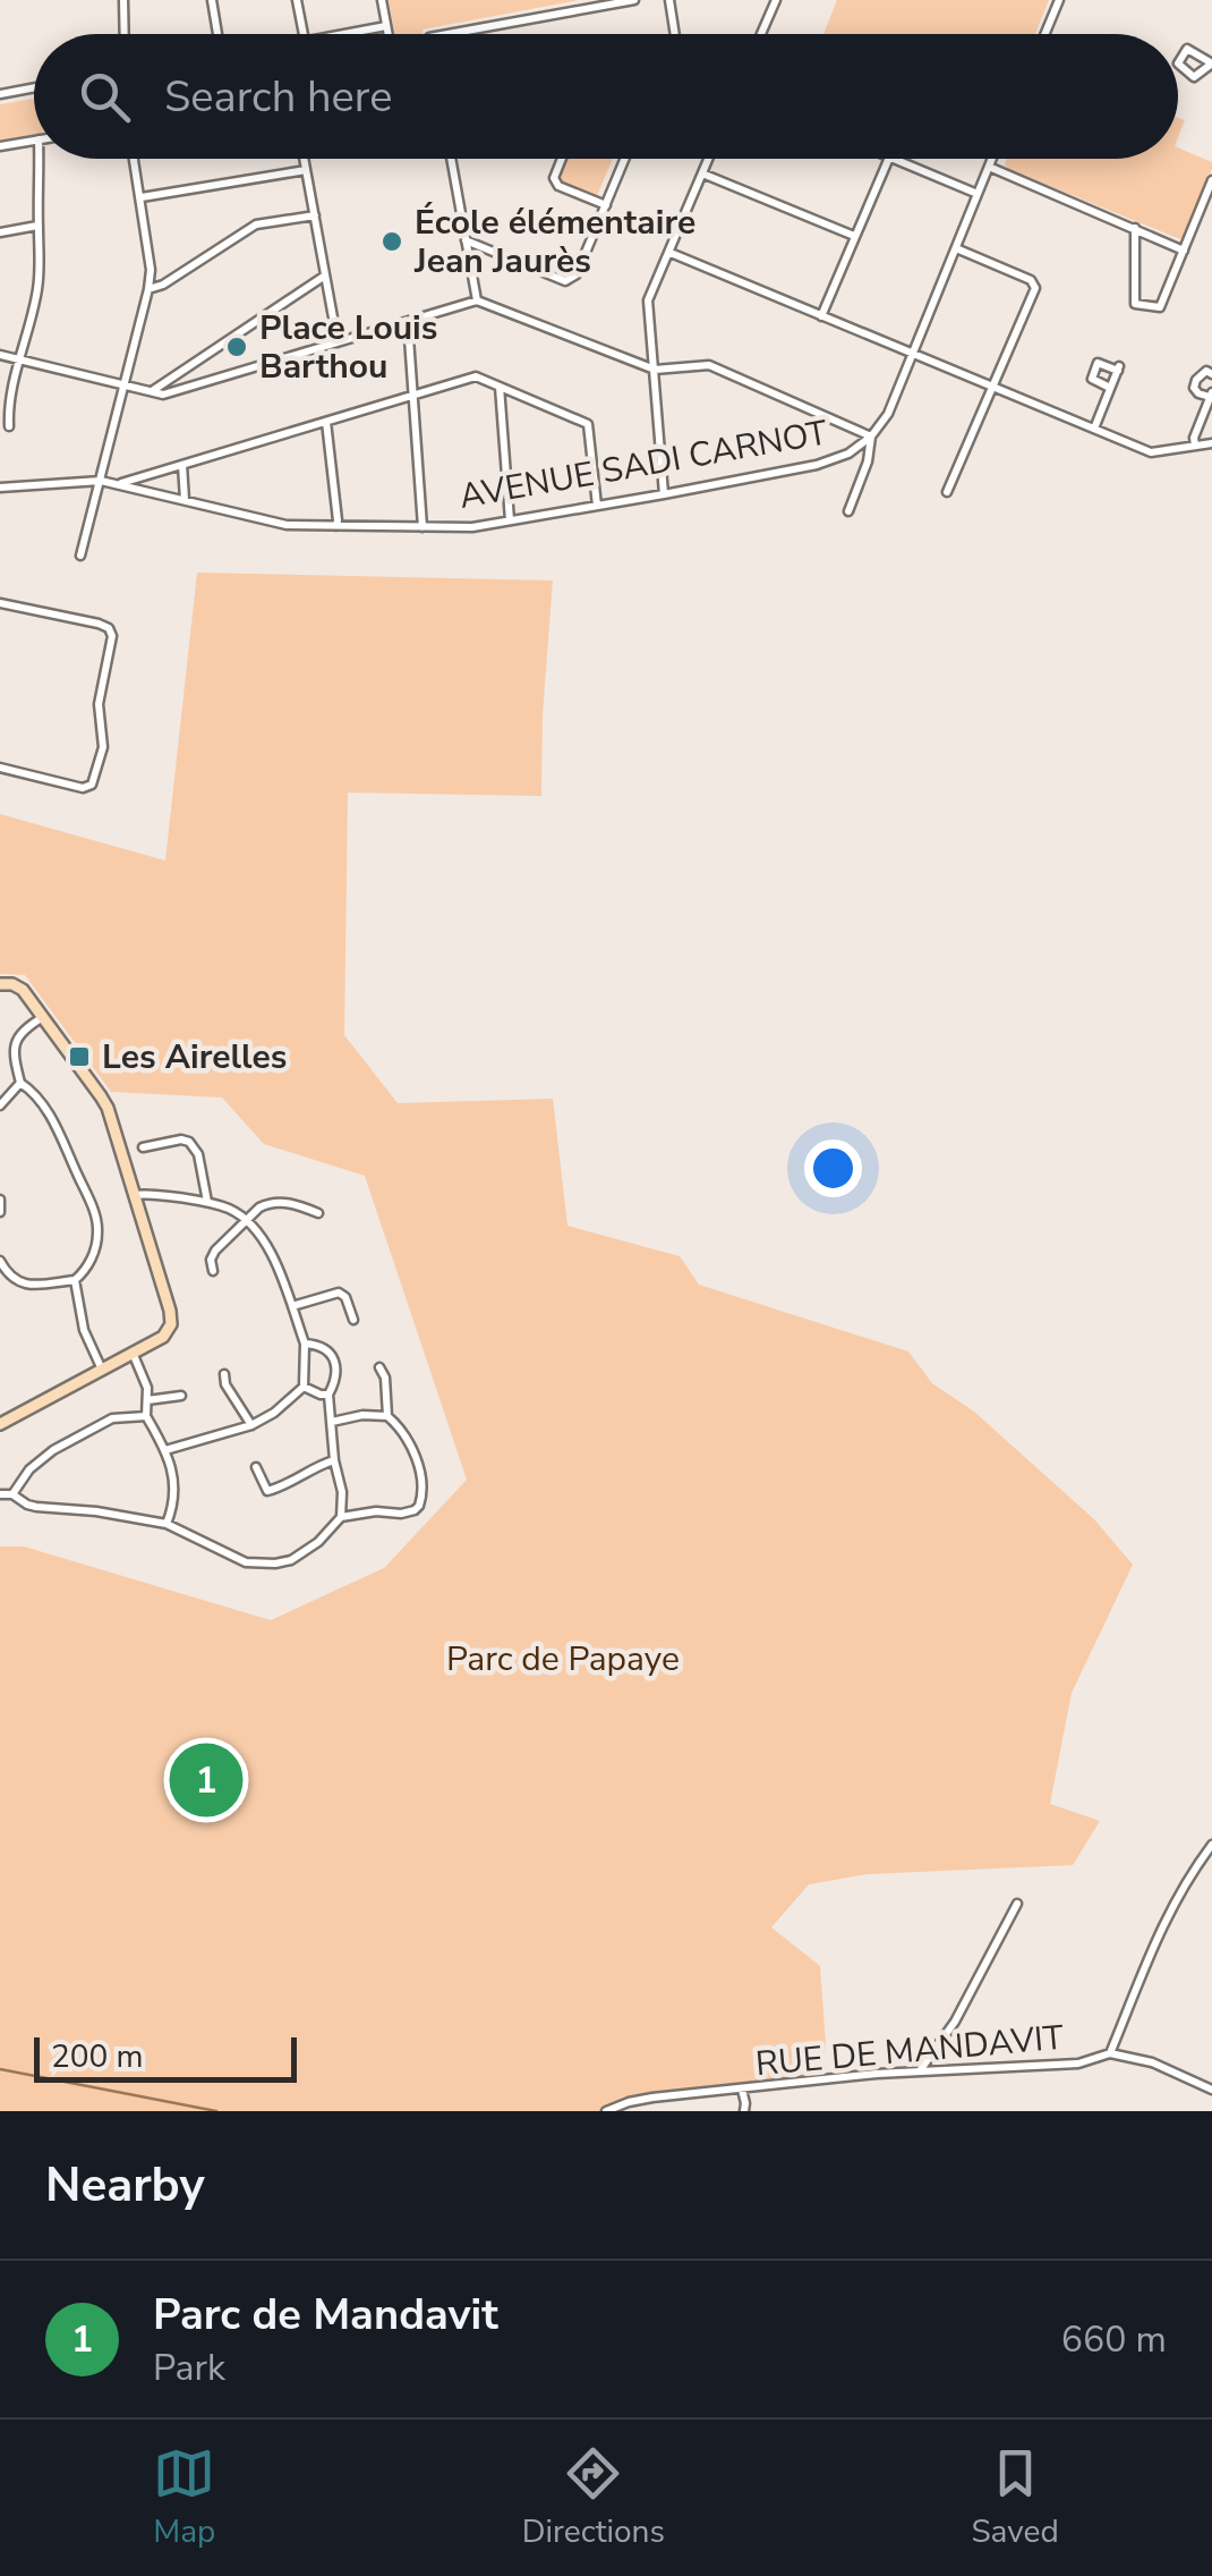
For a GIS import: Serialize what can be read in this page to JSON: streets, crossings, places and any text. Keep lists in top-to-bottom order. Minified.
{"streets":{"street":["AVENUE SADI CARNOT","RUE DE MANDAVIT"]},"parks":["Parc de Papaye"],"places":{"other":["École élémentaire Jean Jaurès","Place Louis Barthou"],"transit":["Les Airelles"]},"scale_bar":"200 m","page":{"search":"Search here","pins":"1","scale":"200 m","heading":"Nearby","list":[{"mark":"1","name":"Parc de Mandavit","note":"Park","value":"660 m"}],"nav":["Map","Directions","Saved"]}}
